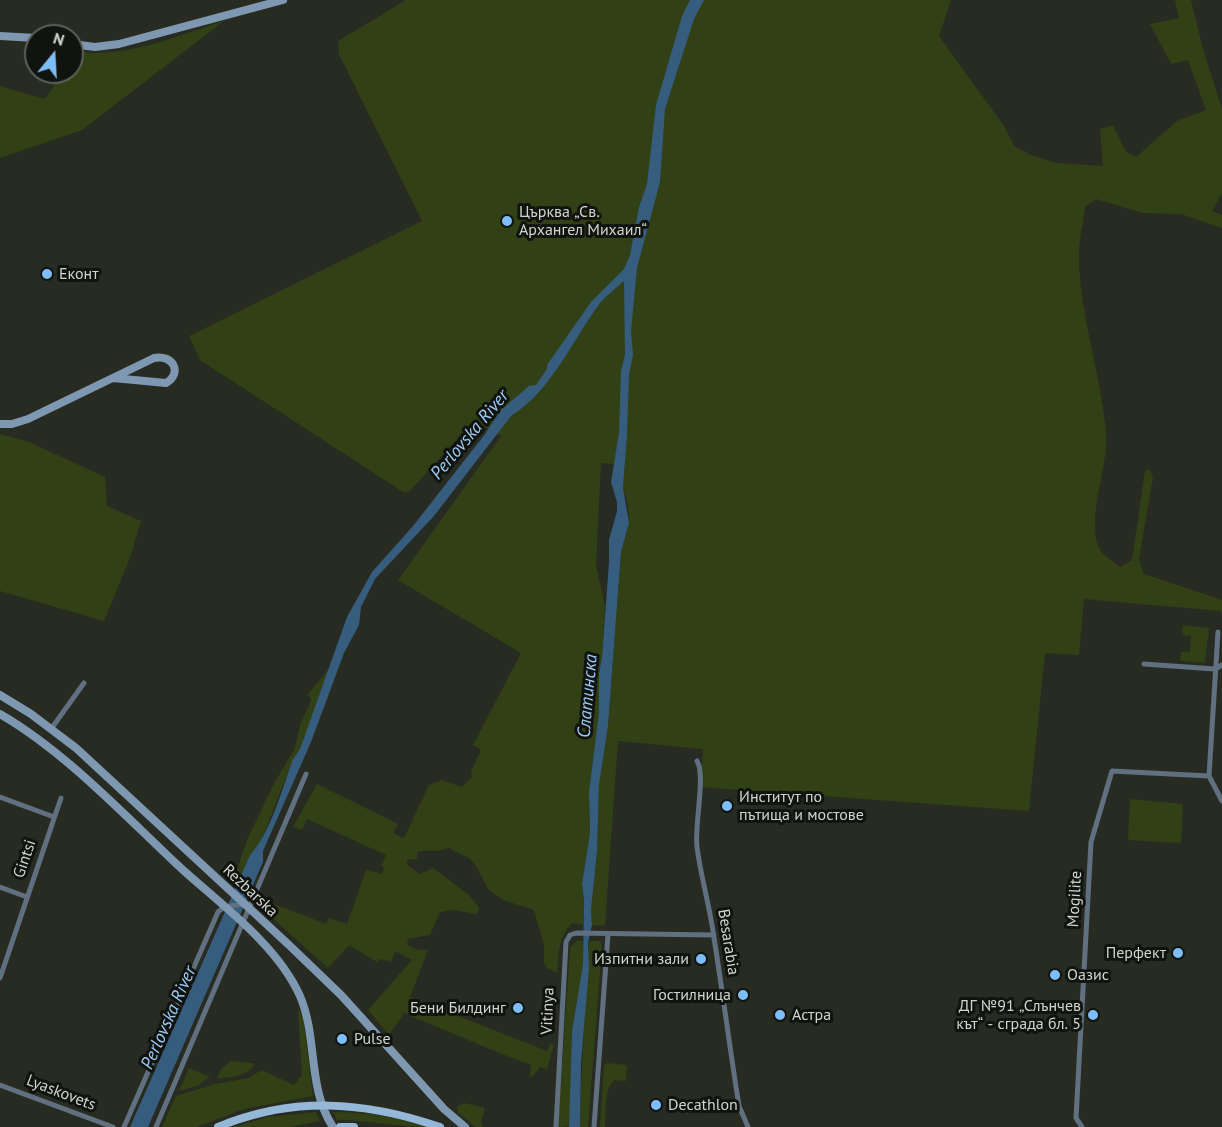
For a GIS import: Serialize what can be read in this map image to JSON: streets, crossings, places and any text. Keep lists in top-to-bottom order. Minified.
{"streets":{"street":["Gintsi","Rezbarska","Mogilite","Besarabia","Vitinya","Lyaskovets"]},"crossings":[["Besarabia","Vitinya"]],"water":["Perlovska River","Слатинска"],"places":["Църква „Св. Архангел Михаил“","Еконт","Институт по пътища и мостове","Перфект","Изпитни зали","Оазис","Гостилница","Бени Билдинг","Астра","ДГ №91 „Слънчев кът“ - сграда бл. 5","Pulse","Decathlon"],"north":"top"}
